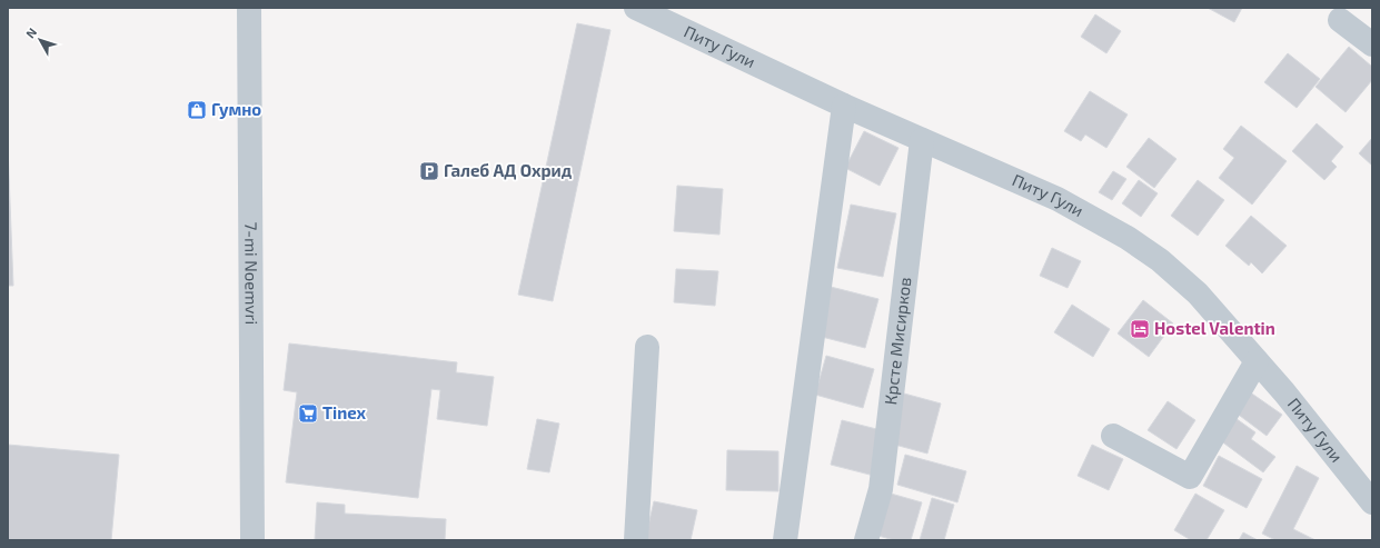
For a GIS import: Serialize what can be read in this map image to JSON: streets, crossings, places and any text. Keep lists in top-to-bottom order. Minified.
{"streets":{"street":["Питу Гули","7-mi Noemvri","Крсте Мисирков"]},"crossings":[["Питу Гули","Крсте Мисирков"]],"places":{"shop":["Гумно"],"parking":["Галеб АД Охрид"],"hotel":["Hostel Valentin"],"supermarket":["Tinex"]},"north":"top left"}
